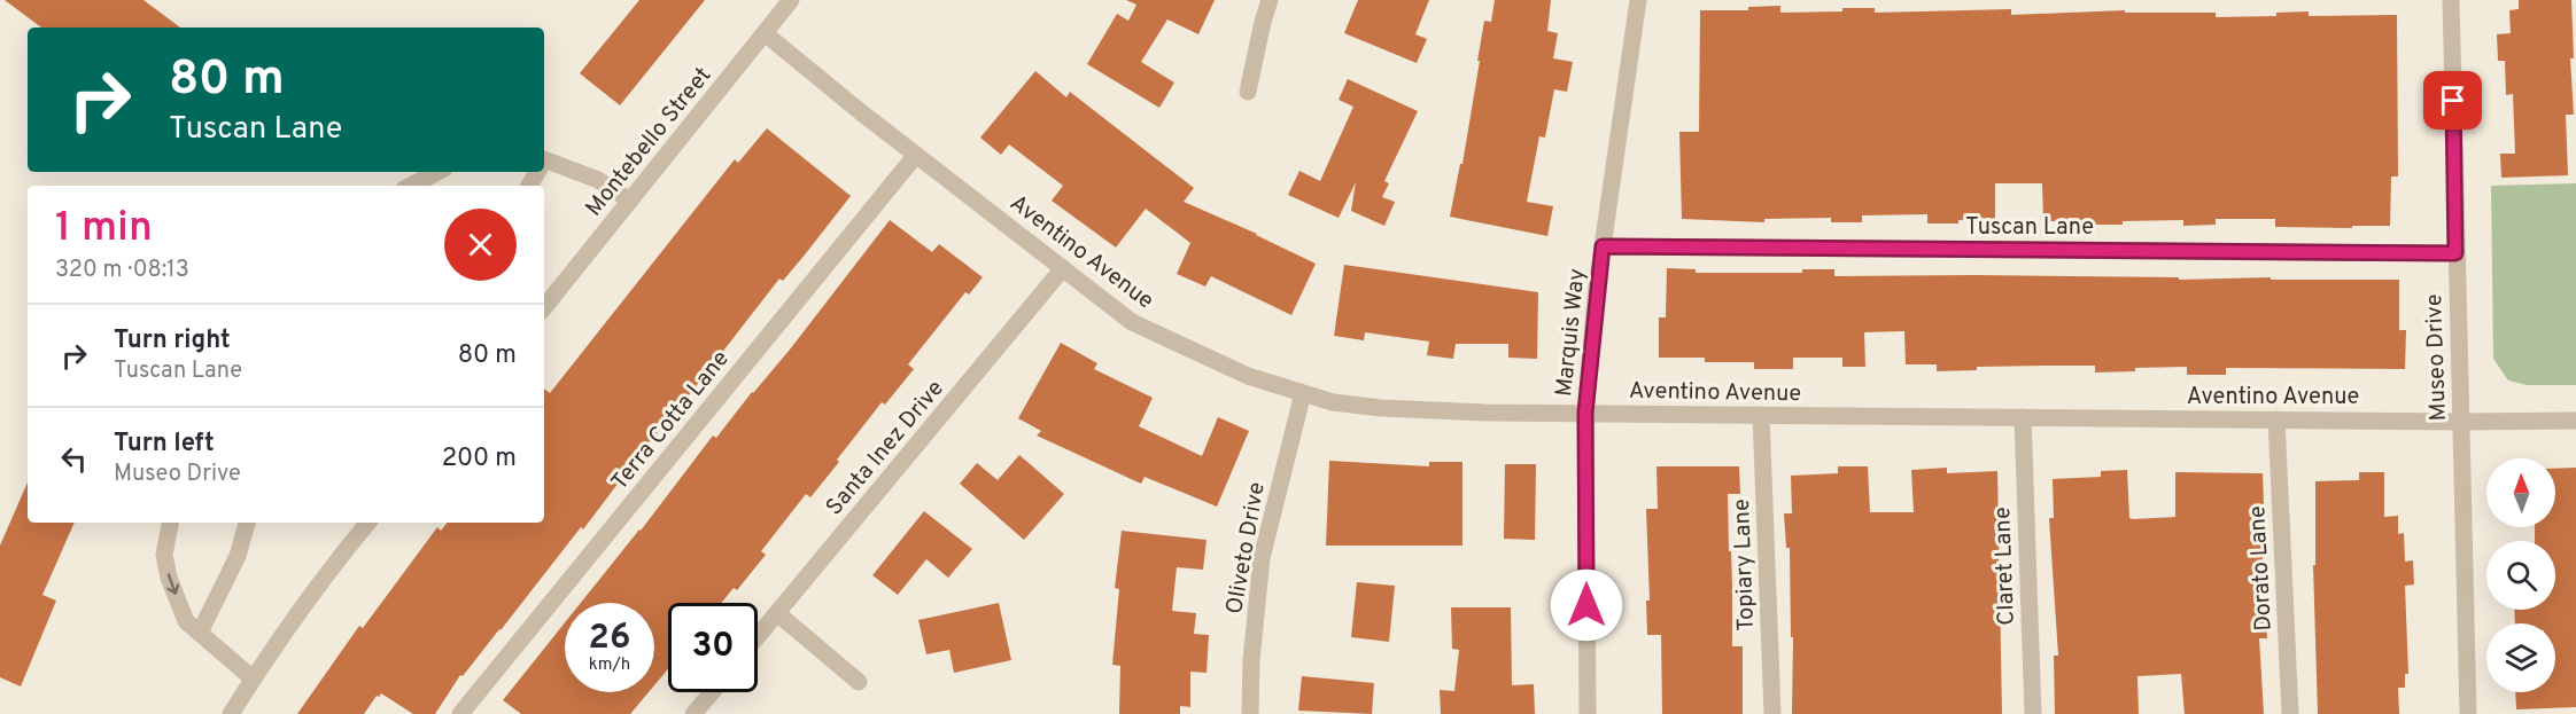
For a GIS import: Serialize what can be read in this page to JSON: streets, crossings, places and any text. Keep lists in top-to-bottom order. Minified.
{"streets":{"street":["Montebello Street","Tuscan Lane","Aventino Avenue","Marquis Way","Museo Drive","Terra Cotta Lane","Santa Inez Drive","Oliveto Drive","Topiary Lane","Claret Lane","Dorato Lane"]},"crossings":[["Montebello Street","Aventino Avenue"],["Tuscan Lane","Marquis Way"],["Tuscan Lane","Museo Drive"],["Aventino Avenue","Marquis Way"],["Aventino Avenue","Museo Drive"],["Aventino Avenue","Terra Cotta Lane"],["Aventino Avenue","Santa Inez Drive"],["Aventino Avenue","Oliveto Drive"],["Aventino Avenue","Topiary Lane"],["Aventino Avenue","Claret Lane"],["Aventino Avenue","Dorato Lane"]],"north":"top","page":{"turn":["80 m","Tuscan Lane"],"heading":["1 min","320 m · 08:13"],"list":[{"name":"Turn right","note":"Tuscan Lane","value":"80 m"},{"name":"Turn left","note":"Museo Drive","value":"200 m"}],"speed":"26 km/h","limit":"30"}}
